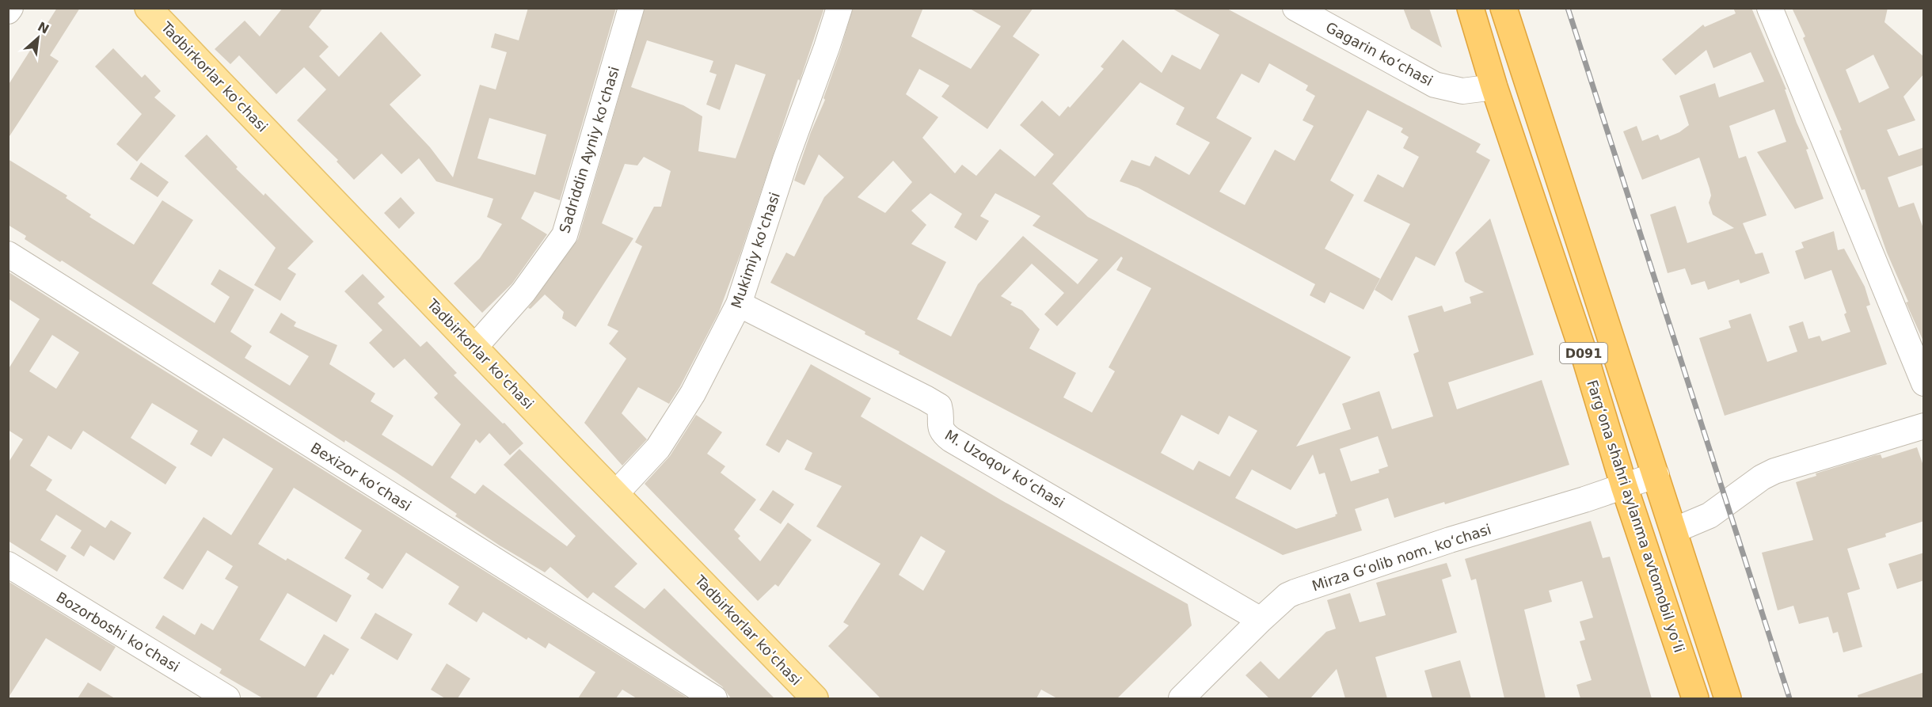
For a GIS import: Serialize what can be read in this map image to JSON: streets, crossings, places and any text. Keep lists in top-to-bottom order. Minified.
{"streets":{"highway":["D091","Fargʻona shahri aylanma avtomobil yoʻli"],"main road":["Tadbirkorlar ko'chasi"],"street":["Gagarin koʻchasi","Sadriddin Ayniy koʻchasi","Mukimiy ko'chasi","M. Uzoqov koʻchasi","Bexizor koʻchasi","Mirza G‘olib nom. ko‘chasi","Bozorboshi ko'chasi"]},"crossings":[["Gagarin koʻchasi","Fargʻona shahri aylanma avtomobil yoʻli"],["Tadbirkorlar ko'chasi","Sadriddin Ayniy koʻchasi"],["Tadbirkorlar ko'chasi","Mukimiy ko'chasi"],["Mukimiy ko'chasi","M. Uzoqov koʻchasi"],["D091","Mirza G‘olib nom. ko‘chasi"],["M. Uzoqov koʻchasi","Mirza G‘olib nom. ko‘chasi"],["Fargʻona shahri aylanma avtomobil yoʻli","Mirza G‘olib nom. ko‘chasi"]],"north":"top right"}
